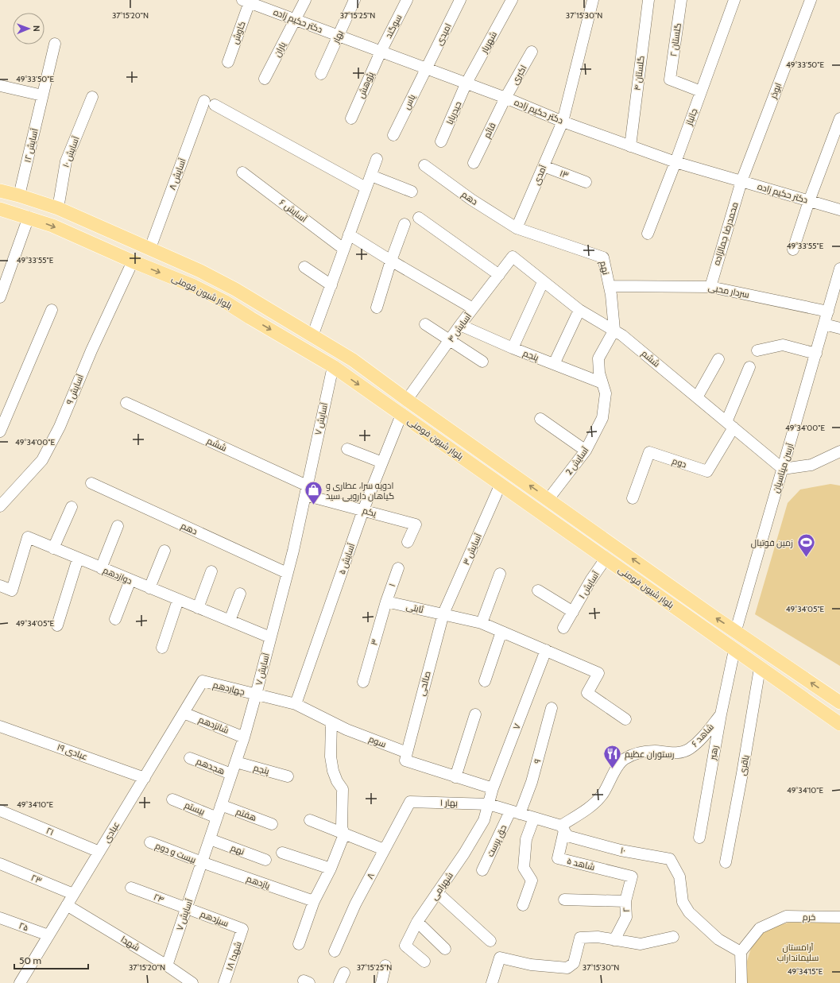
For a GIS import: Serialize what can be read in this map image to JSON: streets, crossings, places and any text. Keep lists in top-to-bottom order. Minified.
{"streets":{"main road":["بلوار شیون فومنی"],"street":["دکتر حکیم زاده","سوگند","کاوش","امیدی","بهار","گلستان ۲","شهریار","یاران","گلستان ۴","اکبری","پژوهش","ابوذر","یاس","حیدربابا","جانباز","قائم","آسایش ۱۲","آسایش ‍۱۰","آسایش ۸","۱۳","آمدی","دهم","آسایش ۶","محمدرضا جمالزاده","نهم","سردار محبی","آسایش ۴","پنجم","ششم","آسایش ۹","آسایش ۷","آسایش 2","دوم","آرسن میناسیان","یکم","آسایش ۳","آسایش ۵","دوازدهم","۱","آسایش ۱","ثابتی","۳","صالحی","چهاردهم","شانزدهم","۷","شاهد ۶","سوم","عبادی ۱۹","رهبر","۹","باقری","هجدهم","بهار ۱","بیستم","هفتم","۲۱","عبادی","حق پرست","۱۰","بیست و دوم","شاهد ۵","۸","۲۳","یازدهم","شهرامی","۲۴","۲","خرم","سیزدهم","۲۵","شهدا","شهدا ۱۸"]},"crossings":[["دکتر حکیم زاده","سوگند"],["دکتر حکیم زاده","کاوش"],["دکتر حکیم زاده","امیدی"],["دکتر حکیم زاده","بهار"],["دکتر حکیم زاده","شهریار"],["دکتر حکیم زاده","یاران"],["دکتر حکیم زاده","گلستان ۴"],["دکتر حکیم زاده","اکبری"],["دکتر حکیم زاده","پژوهش"],["دکتر حکیم زاده","ابوذر"],["دکتر حکیم زاده","یاس"],["دکتر حکیم زاده","حیدربابا"],["دکتر حکیم زاده","جانباز"],["دکتر حکیم زاده","قائم"],["دکتر حکیم زاده","آمدی"],["دکتر حکیم زاده","محمدرضا جمالزاده"],["سوگند","پژوهش"],["امیدی","یاس"],["گلستان ۲","جانباز"],["شهریار","حیدربابا"],["اکبری","قائم"],["ابوذر","محمدرضا جمالزاده"],["آسایش ۱۲","بلوار شیون فومنی"],["آسایش ‍۱۰","بلوار شیون فومنی"],["آسایش ۸","بلوار شیون فومنی"],["۱۳","آمدی"],["آمدی","دهم"],["آمدی","نهم"],["دهم","نهم"],["دهم","آسایش ۷"],["محمدرضا جمالزاده","سردار محبی"],["نهم","سردار محبی"],["نهم","ششم"],["نهم","آسایش ۷"],["نهم","آسایش 2"],["سردار محبی","آرسن میناسیان"],["بلوار شیون فومنی","آسایش ۴"],["بلوار شیون فومنی","آسایش ۹"],["بلوار شیون فومنی","آسایش ۷"],["بلوار شیون فومنی","آسایش 2"],["بلوار شیون فومنی","آرسن میناسیان"],["بلوار شیون فومنی","آسایش ۳"],["بلوار شیون فومنی","آسایش ۵"],["بلوار شیون فومنی","آسایش ۱"],["بلوار شیون فومنی","رهبر"],["بلوار شیون فومنی","باقری"],["آسایش ۴","پنجم"],["آسایش ۴","ششم"],["پنجم","آسایش ۷"],["پنجم","آسایش 2"],["ششم","آسایش ۷"],["ششم","آسایش 2"],["ششم","دوم"],["ششم","آرسن میناسیان"],["ششم","یکم"],["آسایش ۷","یکم"],["آسایش ۷","دوازدهم"],["آسایش ۷","چهاردهم"],["آسایش ۷","شانزدهم"],["آسایش ۷","سوم"],["آسایش ۷","هجدهم"],["آسایش ۷","بیستم"],["آسایش ۷","هفتم"],["آسایش ۷","بیست و دوم"],["آسایش ۷","یازدهم"],["آسایش ۷","۲۴"],["آسایش ۷","سیزدهم"],["آسایش ۷","شهدا"],["یکم","آسایش ۵"],["آسایش ۳","ثابتی"],["آسایش ۳","صالحی"],["آسایش ۵","سوم"],["۱","ثابتی"],["۱","۳"],["ثابتی","۳"],["ثابتی","صالحی"],["صالحی","سوم"],["چهاردهم","سوم"],["چهاردهم","عبادی"],["شانزدهم","عبادی"],["۷","بهار ۱"],["۷","۱۰"],["۷","شهرامی"],["شاهد ۶","رهبر"],["شاهد ۶","۱۰"],["شاهد ۶","شاهد ۵"],["عبادی ۱۹","عبادی"],["۹","حق پرست"],["۹","۱۰"],["بهار ۱","۱۰"],["بهار ۱","۸"],["بهار ۱","شهرامی"],["۲۱","عبادی"],["عبادی","۲۳"],["عبادی","۲۵"],["عبادی","شهدا"],["حق پرست","۱۰"],["۱۰","شاهد ۵"],["۱۰","شهرامی"],["۱۰","خرم"],["بیست و دوم","یازدهم"],["شاهد ۵","۲"],["۲۴","سیزدهم"],["سیزدهم","شهدا ۱۸"]],"parks":["آرامستان سلیمانداراب"],"places":{"shop":["ادویه سرا، عطاری و گیاهان دارویی سید"],"sports":["زمین فوتبال"],"restaurant":["رستوران عظیم"]},"scale_bar":"50 m","north":"right","coordinates":["37°15'20\"N","37°15'25\"N","37°15'30\"N","49°33'50\"E","49°33'55\"E","49°34'00\"E","49°34'05\"E","49°34'10\"E","49°34'15\"E"]}
